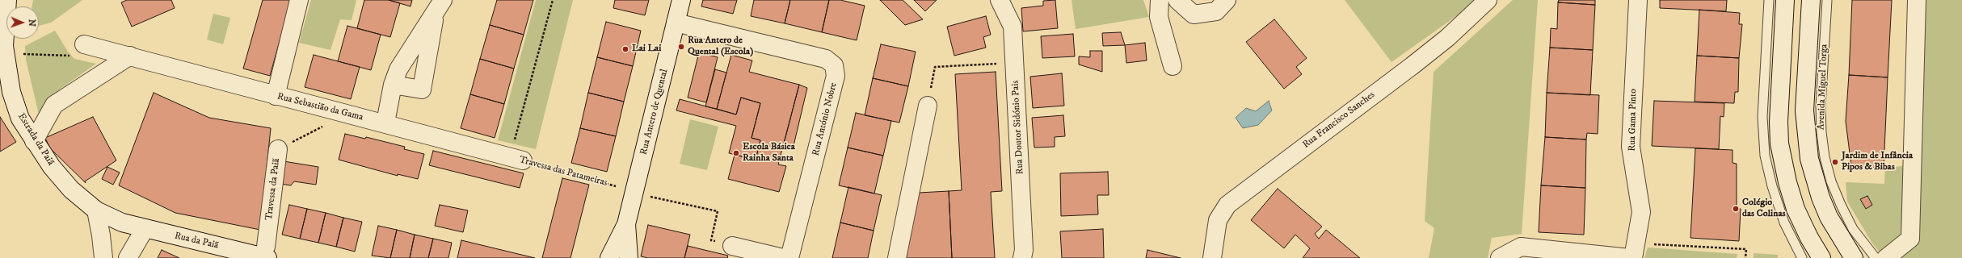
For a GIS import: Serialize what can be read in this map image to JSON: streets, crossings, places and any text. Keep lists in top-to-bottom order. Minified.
{"streets":{"street":["Avenida Miguel Torga","Rua Sebastião da Gama","Rua Antero de Quental","Rua António Nobre","Rua Francisco Sanches","Rua Gama Pinto","Rua Doutor Sidónio Pais","Estrada da Paiã","Travessa da Paiã","Rua da Paiã"],"path":["Travessa das Patameiras"]},"crossings":[["Rua Sebastião da Gama","Travessa das Patameiras"],["Rua Sebastião da Gama","Travessa da Paiã"],["Rua Antero de Quental","Rua António Nobre"],["Estrada da Paiã","Rua da Paiã"],["Travessa da Paiã","Rua da Paiã"]],"places":["Rua Antero de Quental (Escola)","Lai Lai","Escola Básica Rainha Santa","Jardim de Infância Pipos & Bibas","Colégio das Colinas"],"north":"right"}
